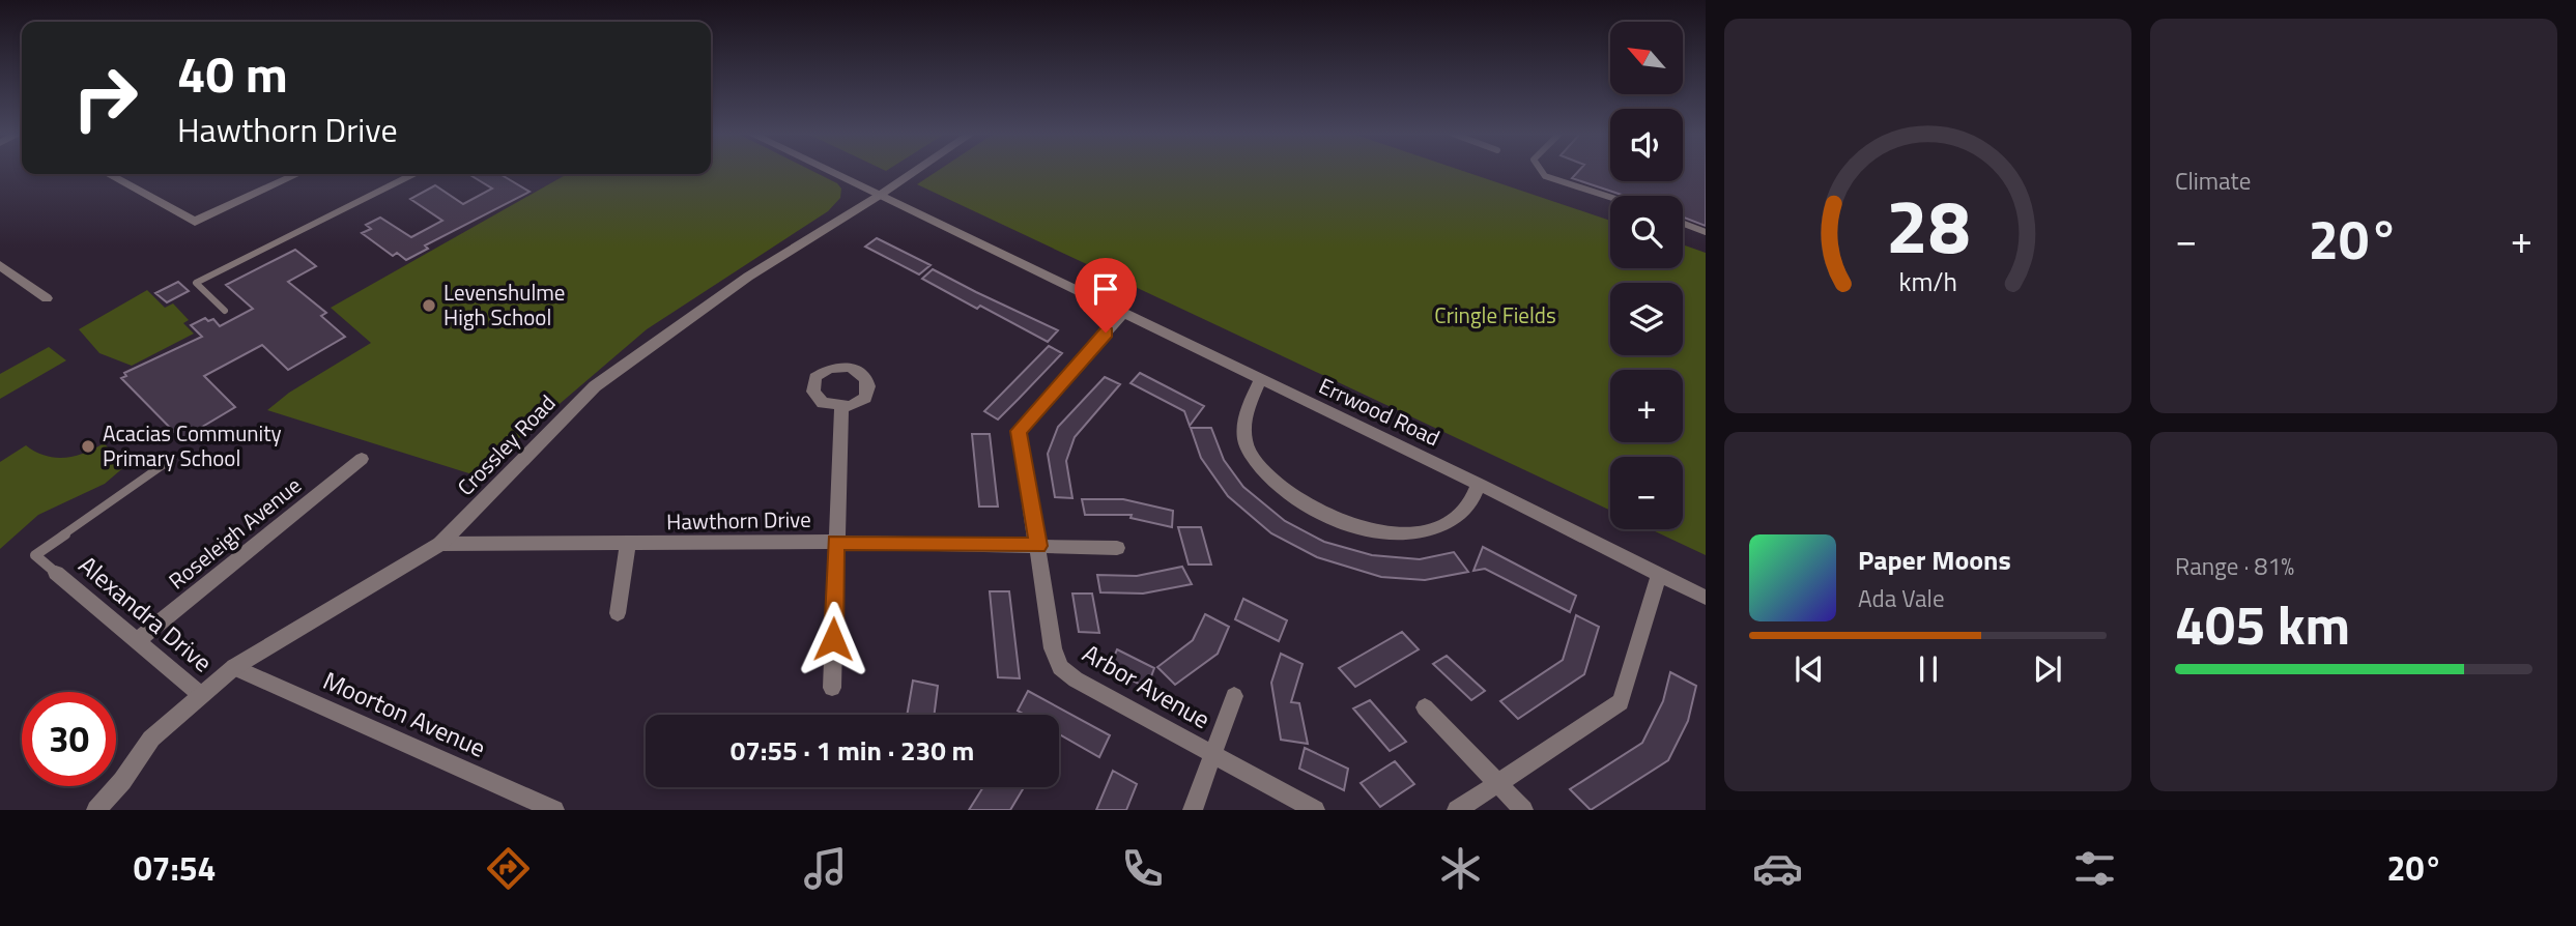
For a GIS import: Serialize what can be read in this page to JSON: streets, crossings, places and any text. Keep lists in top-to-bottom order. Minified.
{"streets":{"street":["Errwood Road","Crossley Road","Hawthorn Drive","Roseleigh Avenue","Alexandra Drive","Arbor Avenue","Moorton Avenue"]},"crossings":[["Errwood Road","Crossley Road"],["Errwood Road","Arbor Avenue"],["Crossley Road","Hawthorn Drive"],["Crossley Road","Alexandra Drive"],["Crossley Road","Moorton Avenue"],["Hawthorn Drive","Arbor Avenue"],["Roseleigh Avenue","Alexandra Drive"]],"parks":["Cringle Fields"],"places":["Levenshulme High School","Acacias Community Primary School"],"north":"top left","page":{"tile":["Climate",["Range · 81%","405 km"]],"map_buttons":["+","−"],"turn":["40 m","Hawthorn Drive"],"heat":["−","20°","+"],"song":["Paper Moons","Ada Vale"],"limit":"30","trip":"07:55 · 1 min · 230 m","tabs":["07:54","20°"],"gauge":["28","km/h"]}}
